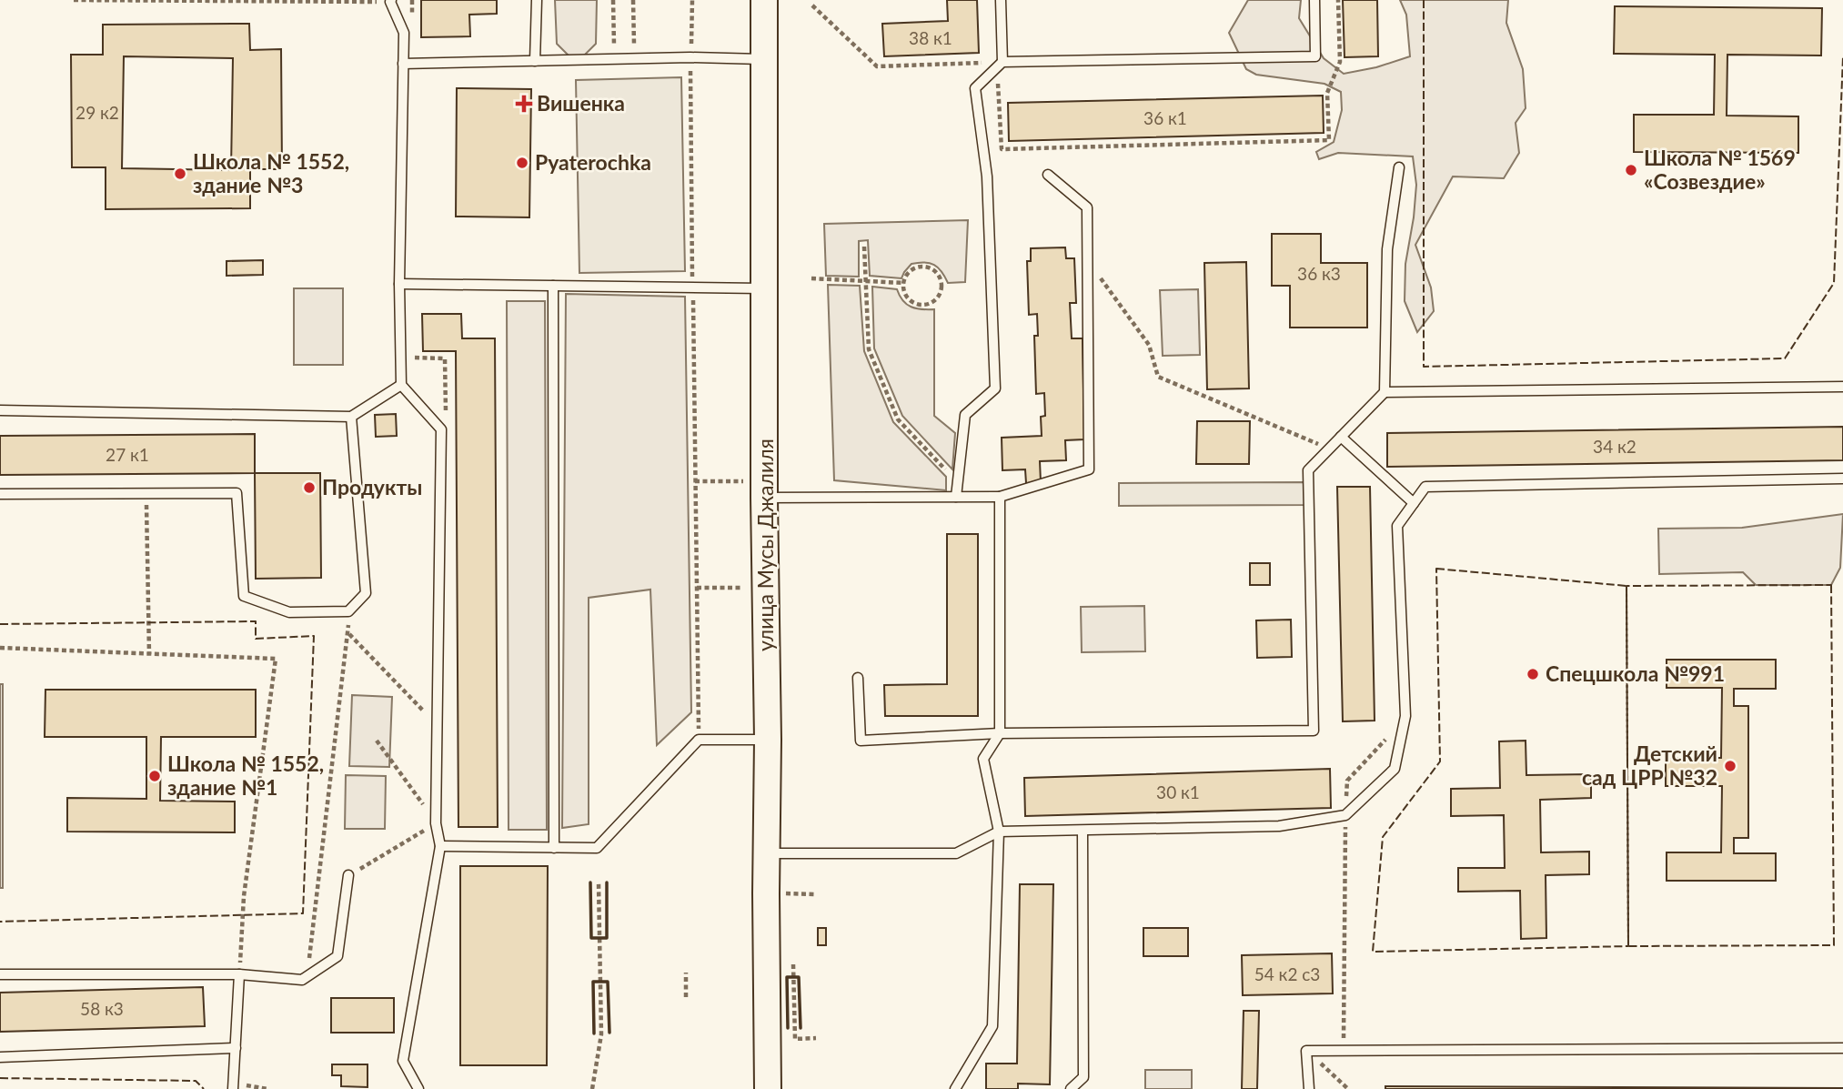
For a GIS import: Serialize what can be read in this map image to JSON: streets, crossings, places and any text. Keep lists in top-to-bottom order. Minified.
{"streets":{"main road":["улица Мусы Джалиля"]},"places":{"health":["Вишенка"],"other":["Pyaterochka","Школа № 1569 «Созвездие»","Школа № 1552, здание №3","Продукты","Спецшкола №991","Детский сад ЦРР №32","Школа № 1552, здание №1"]},"house_numbers":["38 к1","29 к2","36 к1","36 к3","34 к2","27 к1","30 к1","54 к2 с3","58 к3"]}
